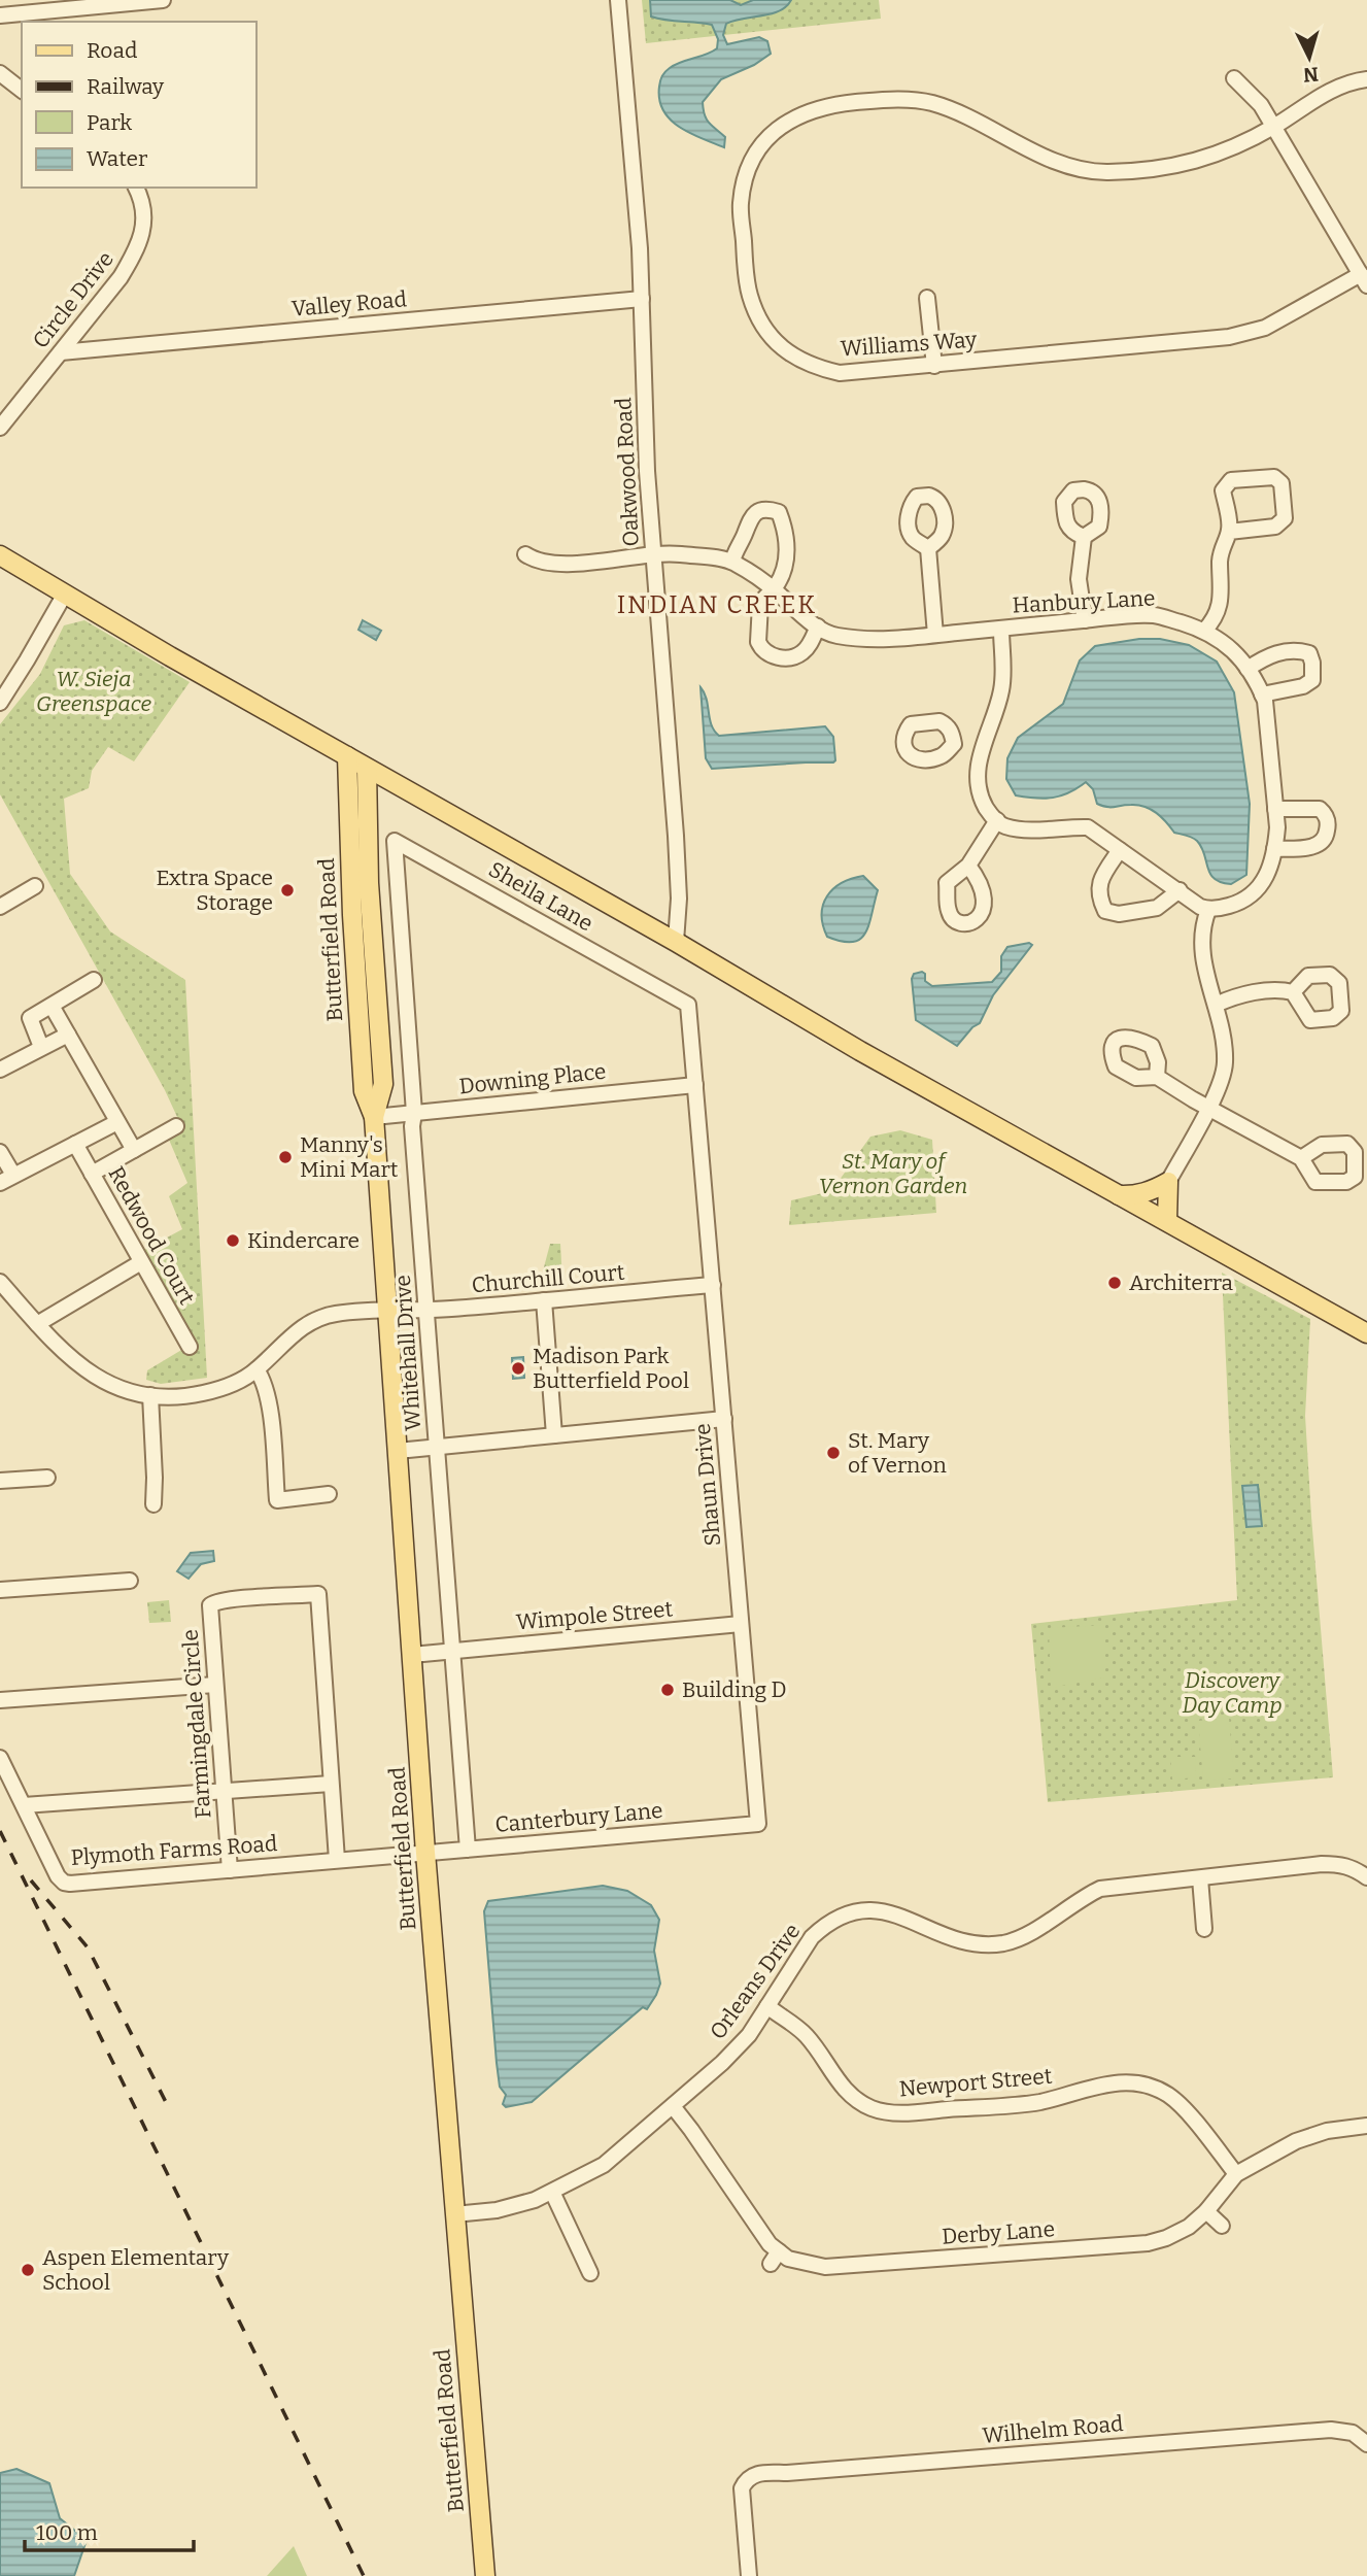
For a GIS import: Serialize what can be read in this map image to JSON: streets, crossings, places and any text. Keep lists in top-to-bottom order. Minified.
{"streets":{"main road":["Butterfield Road"],"street":["Circle Drive","Valley Road","Williams Way","Oakwood Road","Hanbury Lane","Sheila Lane","Downing Place","Redwood Court","Churchill Court","Whitehall Drive","Shaun Drive","Wimpole Street","Farmingdale Circle","Canterbury Lane","Plymoth Farms Road","Orleans Drive","Newport Street","Derby Lane","Wilhelm Road"]},"crossings":[["Circle Drive","Valley Road"],["Valley Road","Oakwood Road"],["Oakwood Road","Hanbury Lane"],["Sheila Lane","Whitehall Drive"],["Sheila Lane","Shaun Drive"],["Butterfield Road","Downing Place"],["Butterfield Road","Churchill Court"],["Butterfield Road","Wimpole Street"],["Butterfield Road","Canterbury Lane"],["Butterfield Road","Plymoth Farms Road"],["Butterfield Road","Orleans Drive"],["Downing Place","Whitehall Drive"],["Downing Place","Shaun Drive"],["Churchill Court","Whitehall Drive"],["Churchill Court","Shaun Drive"],["Whitehall Drive","Wimpole Street"],["Whitehall Drive","Canterbury Lane"],["Shaun Drive","Wimpole Street"],["Shaun Drive","Canterbury Lane"],["Farmingdale Circle","Plymoth Farms Road"],["Canterbury Lane","Plymoth Farms Road"],["Orleans Drive","Newport Street"],["Orleans Drive","Derby Lane"],["Newport Street","Derby Lane"]],"districts":["INDIAN CREEK"],"parks":["W. Sieja Greenspace","St. Mary of Vernon Garden","Discovery Day Camp"],"places":["Extra Space Storage","Manny's Mini Mart","Kindercare","Architerra","Madison Park Butterfield Pool","St. Mary of Vernon","Building D","Aspen Elementary School"],"legend":["Road","Railway","Park","Water"],"scale_bar":"100 m","north":"bottom"}
